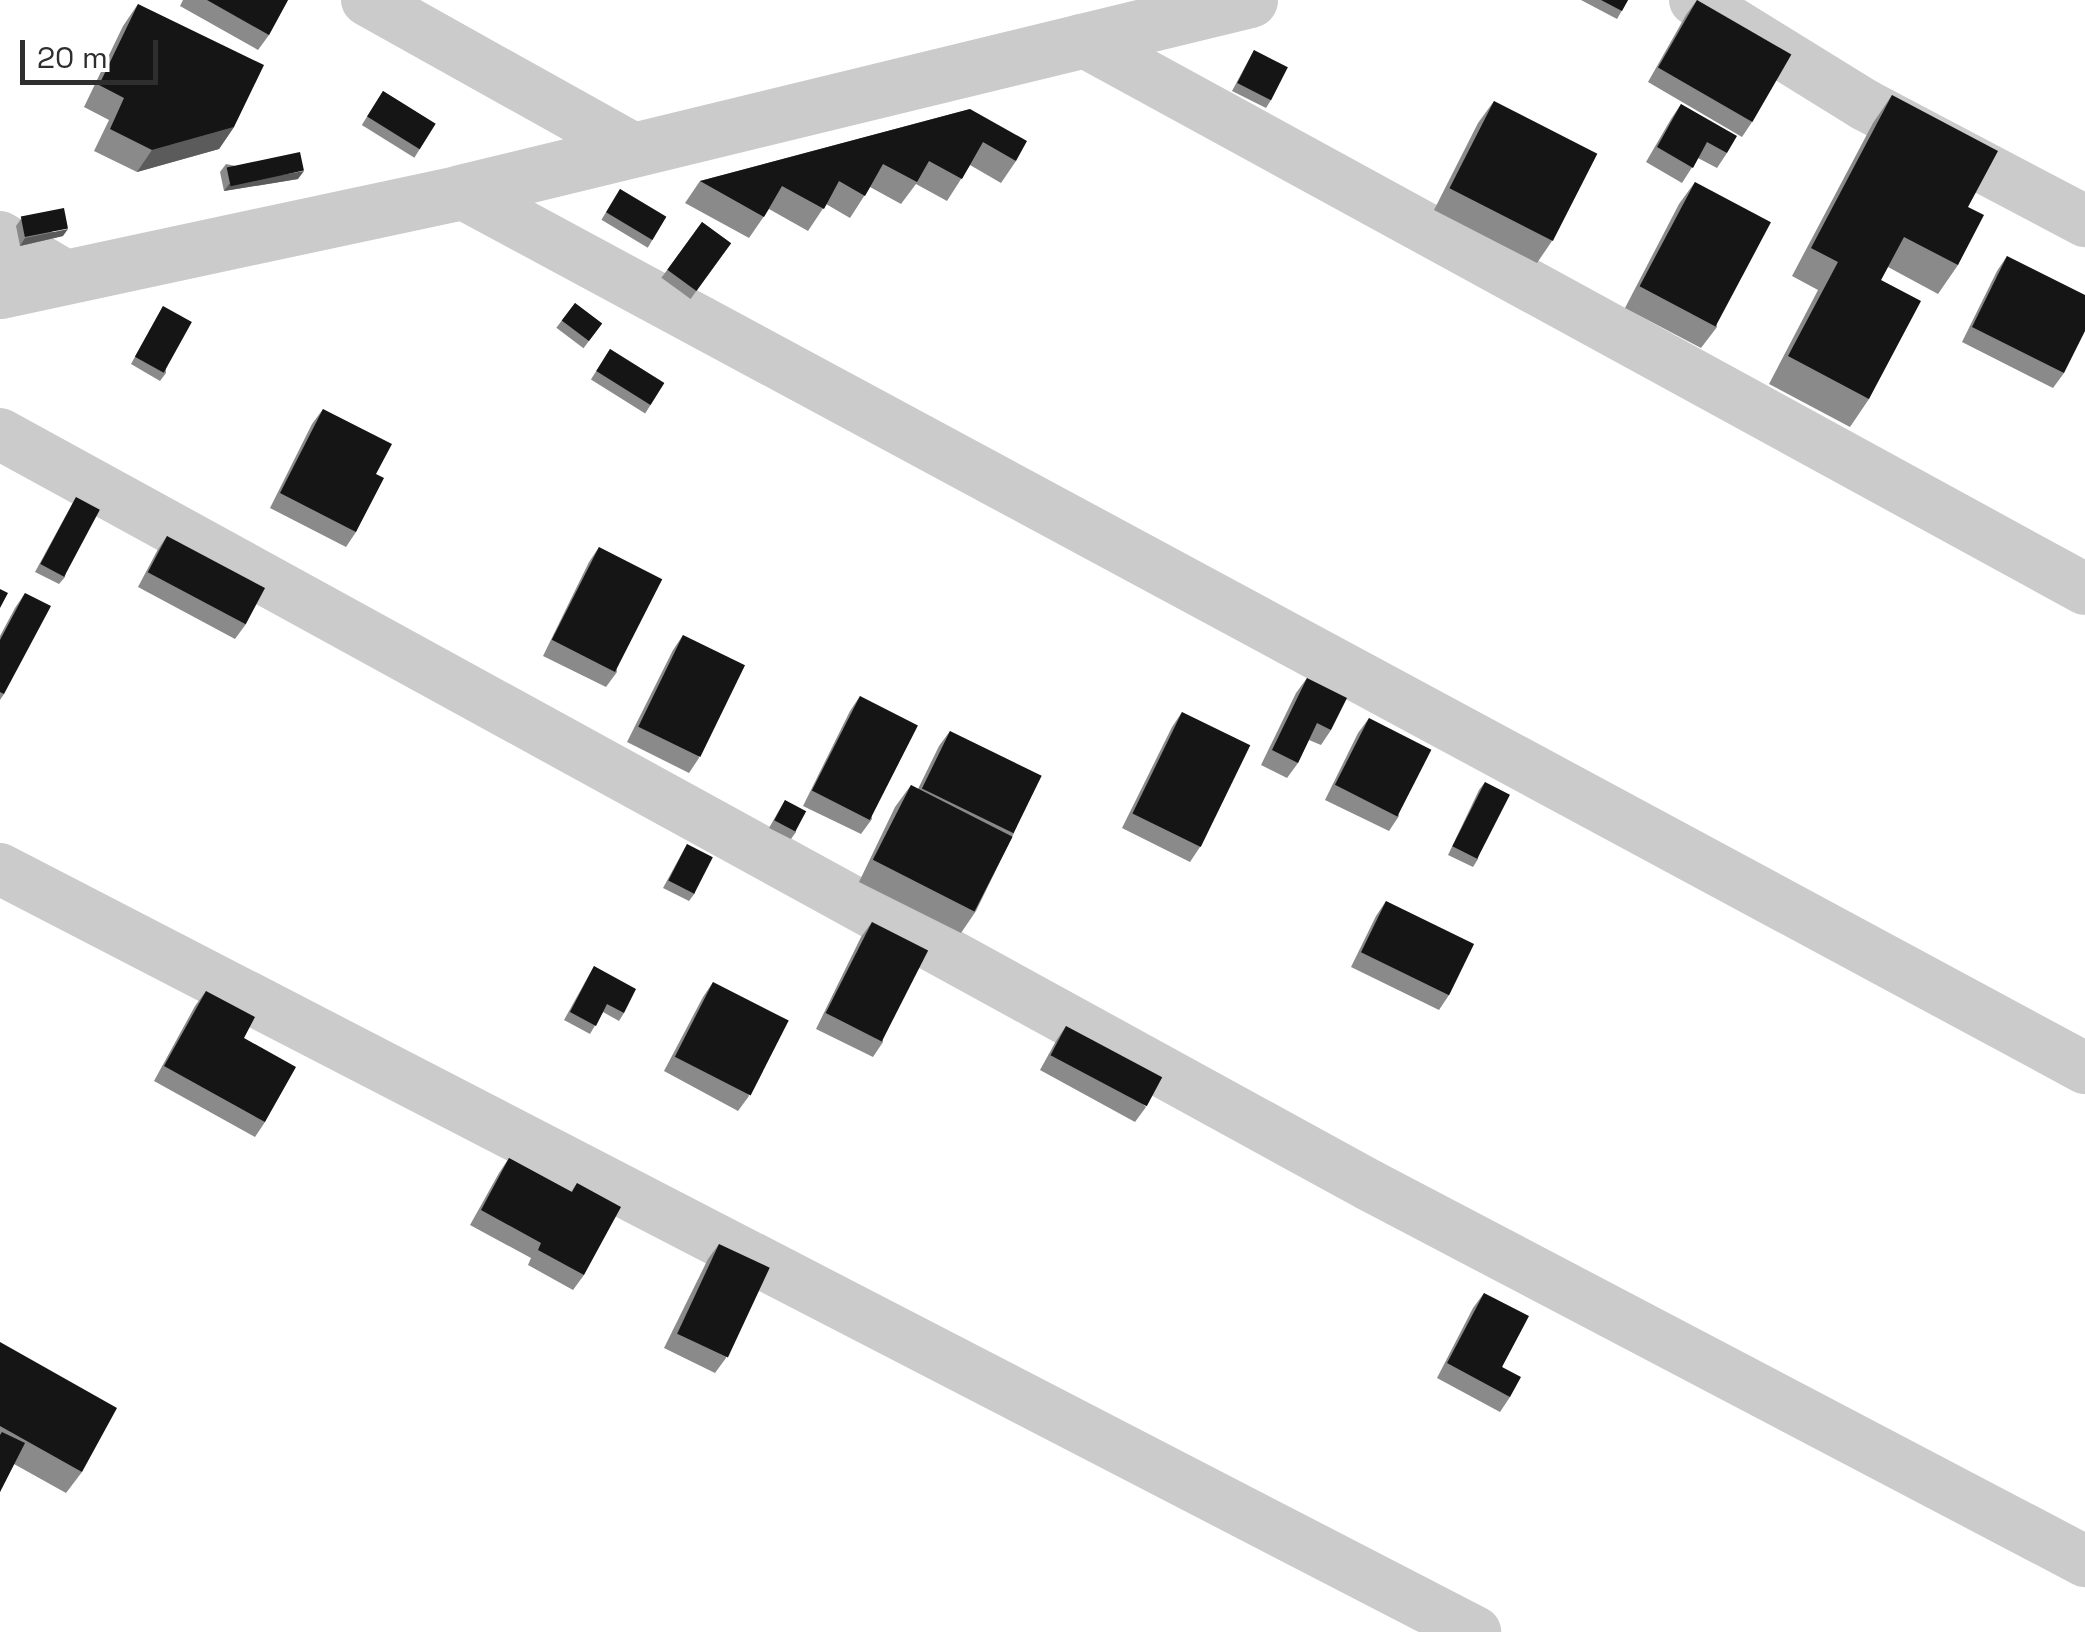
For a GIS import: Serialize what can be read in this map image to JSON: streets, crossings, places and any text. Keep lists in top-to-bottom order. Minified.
{"scale_bar":"20 m"}
